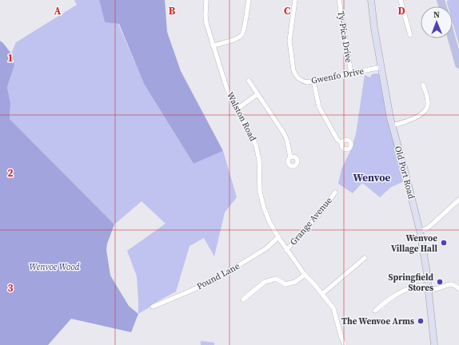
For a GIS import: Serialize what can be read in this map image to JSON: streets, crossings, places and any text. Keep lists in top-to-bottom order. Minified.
{"streets":{"street":["Ty-Pica Drive","Gwenfo Drive","Walston Road","Old Port Road","Grange Avenue","Pound Lane"]},"crossings":[["Ty-Pica Drive","Gwenfo Drive"],["Gwenfo Drive","Old Port Road"],["Walston Road","Grange Avenue"],["Walston Road","Pound Lane"]],"districts":["Wenvoe"],"parks":["Wenvoe Wood"],"places":["Wenvoe Village Hall","Springfield Stores","The Wenvoe Arms"],"north":"top","grid":{"columns":["A","B","C","D"],"rows":["1","2","3"]}}
